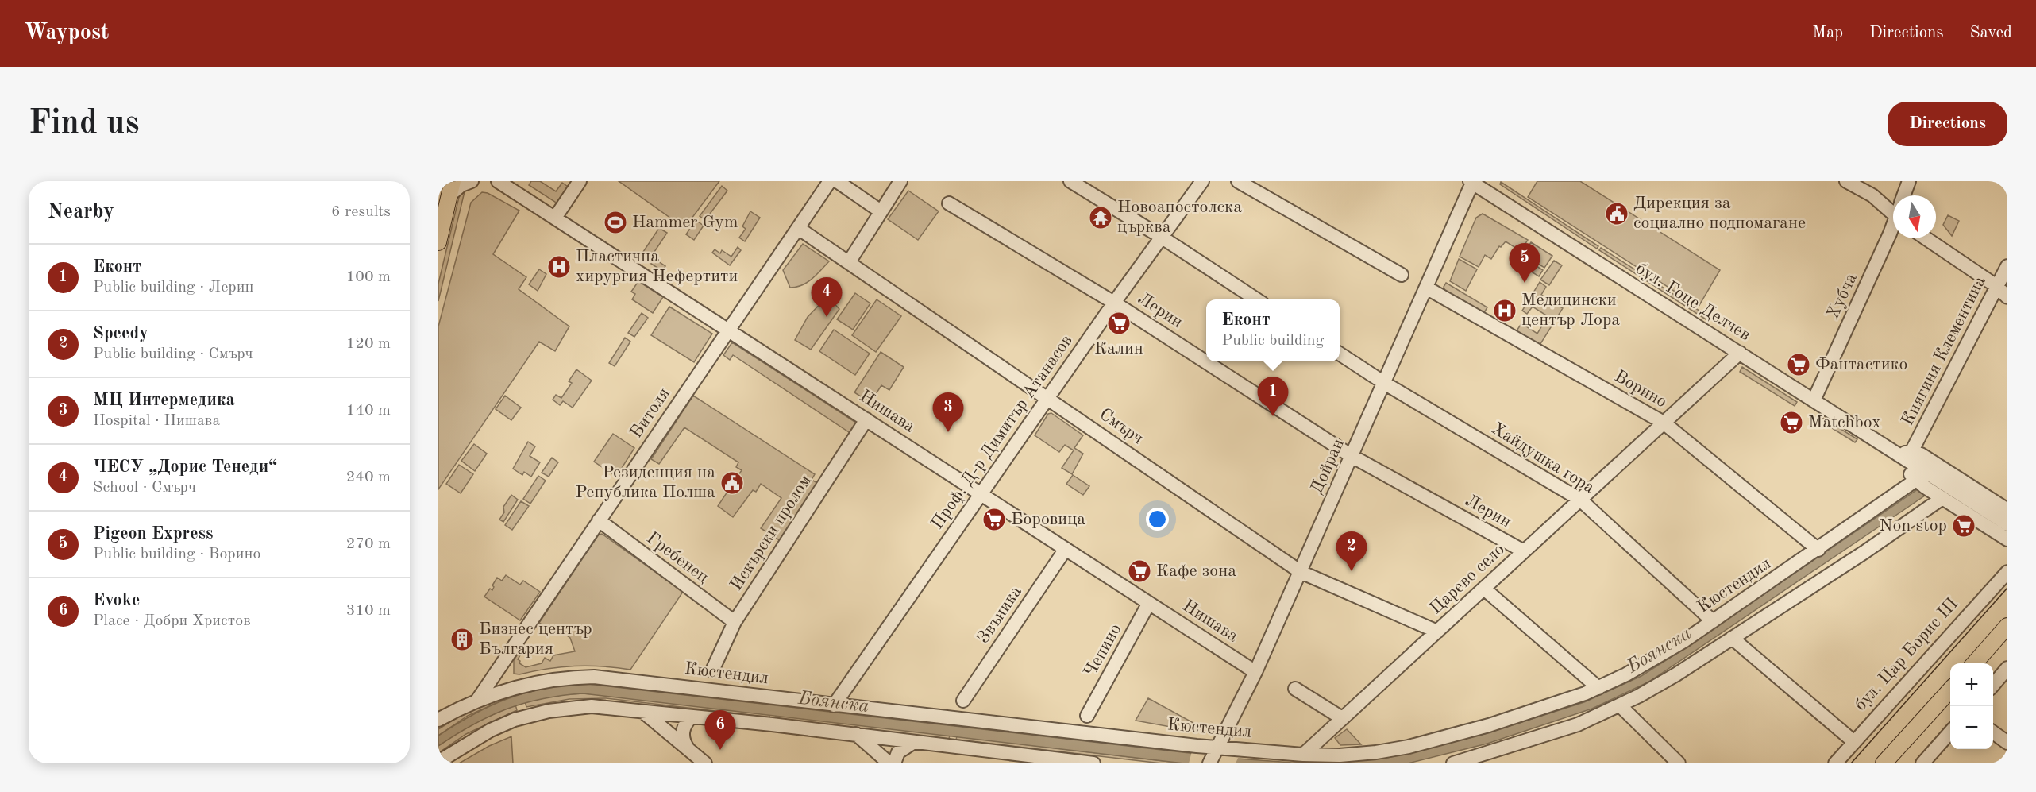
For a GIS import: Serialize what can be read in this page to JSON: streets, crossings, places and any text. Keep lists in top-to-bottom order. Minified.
{"streets":{"street":["Хубча","бул. Гоце Делчев","Лерин","Княгиня Клементина","Ворино","Нишава","Битоля","Смърч","Проф. Д-р Димитър Атанасов","Хайдушка гора","Дойран","Искърски пролом","Гребенец","Царево село","Кюстендил","Звъника","Чепино","бул. Цар Борис III"]},"crossings":[["Хубча","бул. Гоце Делчев"],["бул. Гоце Делчев","Дойран"],["бул. Гоце Делчев","Царево село"],["бул. Гоце Делчев","Кюстендил"],["Лерин","Проф. Д-р Димитър Атанасов"],["Лерин","Дойран"],["Лерин","Царево село"],["Ворино","Дойран"],["Ворино","Царево село"],["Ворино","Кюстендил"],["Нишава","Битоля"],["Нишава","Проф. Д-р Димитър Атанасов"],["Нишава","Дойран"],["Нишава","Искърски пролом"],["Нишава","Звъника"],["Нишава","Чепино"],["Битоля","Смърч"],["Битоля","Гребенец"],["Битоля","Кюстендил"],["Смърч","Проф. Д-р Димитър Атанасов"],["Смърч","Дойран"],["Смърч","Царево село"],["Проф. Д-р Димитър Атанасов","Кюстендил"],["Хайдушка гора","Дойран"],["Хайдушка гора","Царево село"],["Хайдушка гора","Кюстендил"],["Дойран","Кюстендил"],["Искърски пролом","Гребенец"],["Царево село","Кюстендил"]],"water":["Боянска"],"places":{"public building":["Дирекция за социално подпомагане","Резиденция на Република Полша"],"temple":["Новоапостолска църква"],"sports":["Hammer Gym"],"hospital":["Пластична хирургия Нефертити","Медицински център Лора"],"supermarket":["Калин","Фантастико","Matchbox","Боровица","Non stop","Кафе зона"],"building":["Бизнес център България"]},"north":"bottom","page":{"header":"Waypost","nav":["Map","Directions","Saved"],"buttons":"Directions","title":"Find us","heading":["Nearby","6 results"],"list":[{"mark":"1","name":"Еконт","note":"Public building · Лерин","value":"100 m"},{"mark":"2","name":"Speedy","note":"Public building · Смърч","value":"120 m"},{"mark":"3","name":"МЦ Интермедика","note":"Hospital · Нишава","value":"140 m"},{"mark":"4","name":"ЧЕСУ „Дорис Тенеди“","note":"School · Смърч","value":"240 m"},{"mark":"5","name":"Pigeon Express","note":"Public building · Ворино","value":"270 m"},{"mark":"6","name":"Evoke","note":"Place · Добри Христов","value":"310 m"}],"pins":["5","4","1","3","2","6"],"popup":["Еконт","Public building"],"map_buttons":["+","−"]}}
